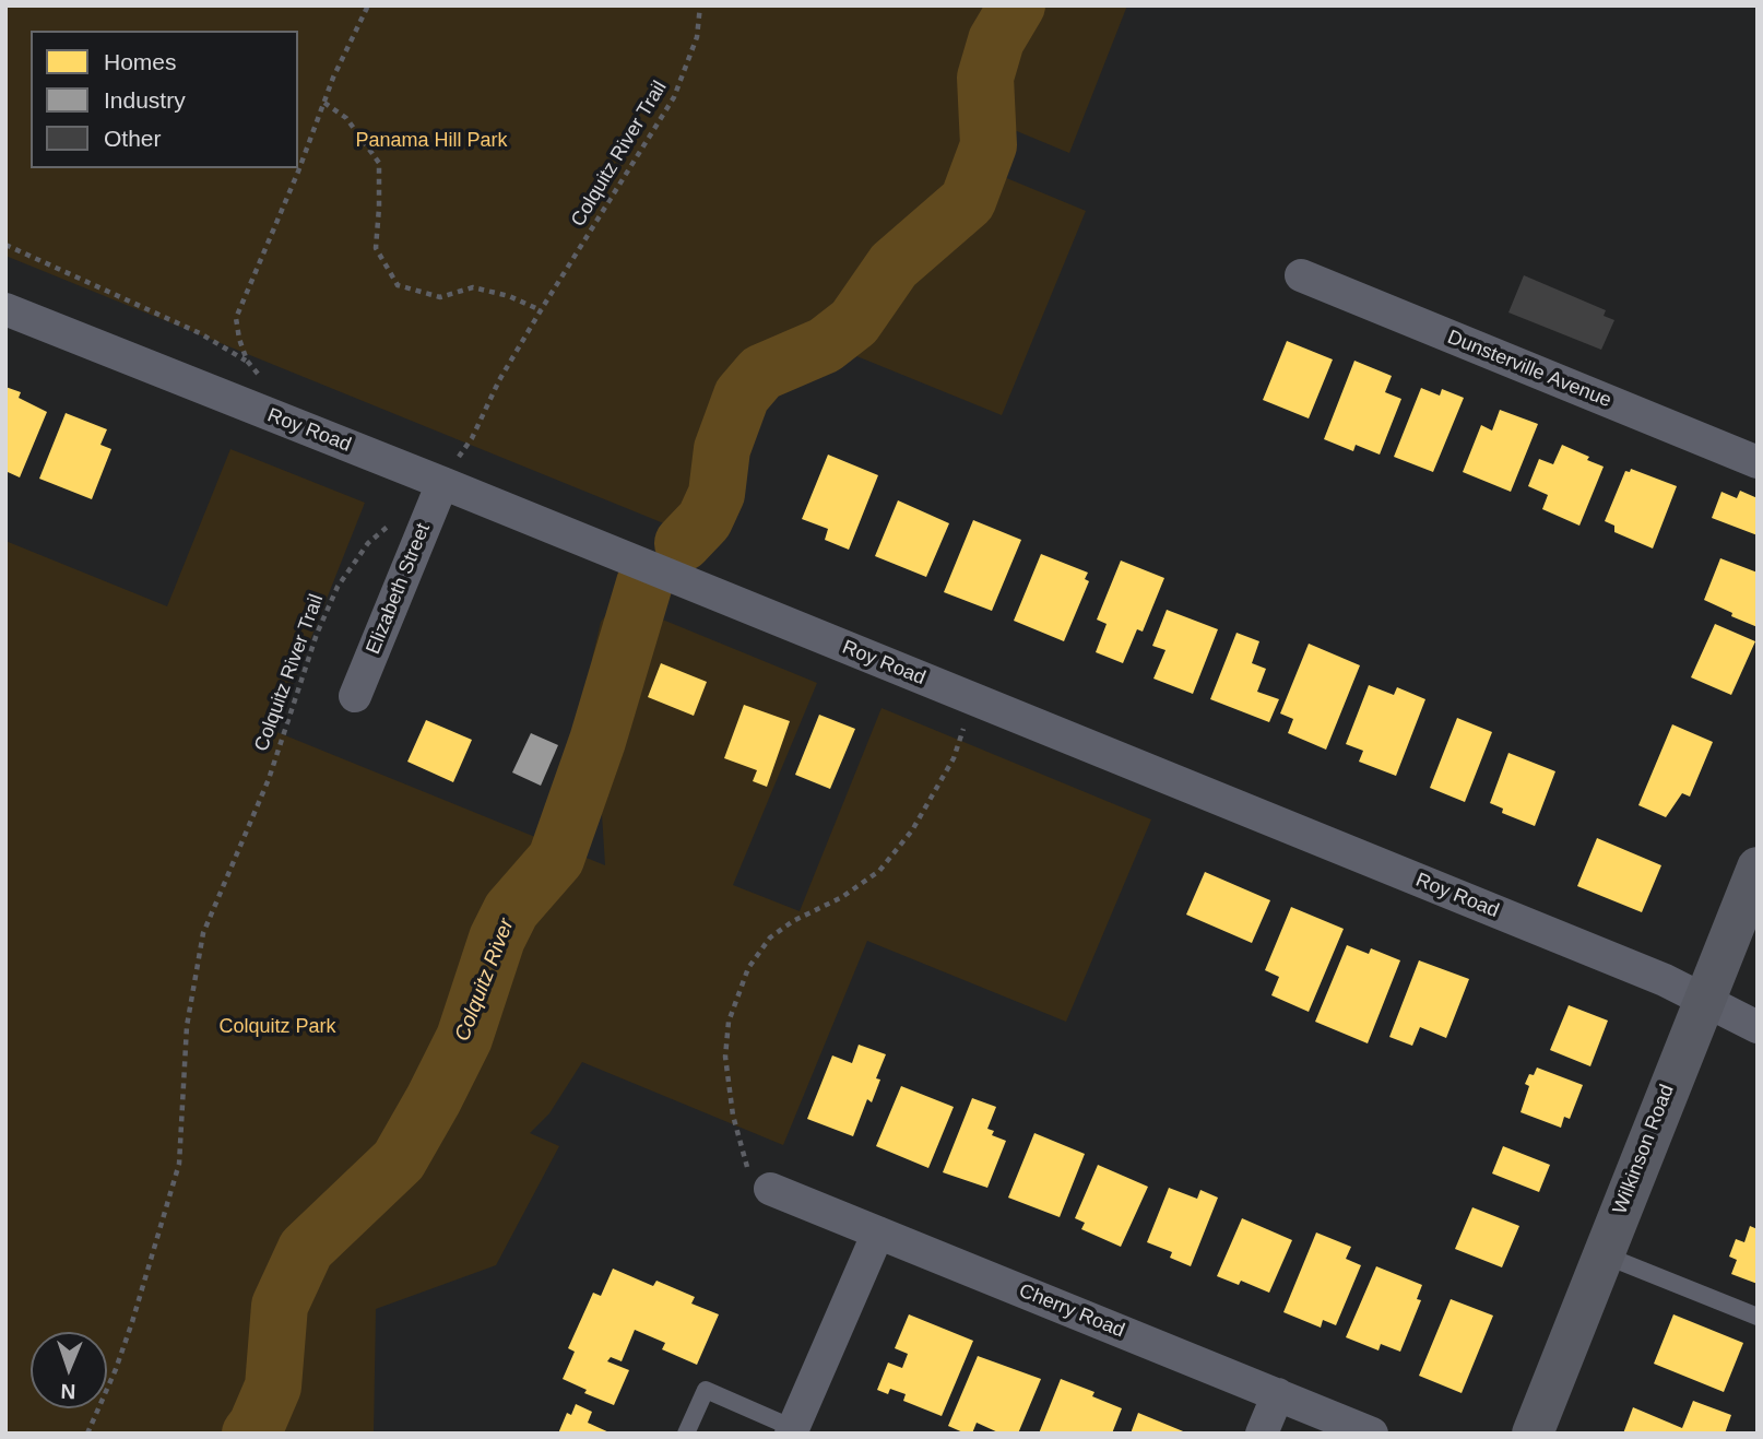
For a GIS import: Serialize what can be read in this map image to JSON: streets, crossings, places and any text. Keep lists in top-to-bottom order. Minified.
{"streets":{"main road":["Wilkinson Road"],"street":["Dunsterville Avenue","Roy Road","Elizabeth Street","Cherry Road"],"path":["Colquitz River Trail"]},"crossings":[["Colquitz River Trail","Roy Road"],["Colquitz River Trail","Elizabeth Street"],["Roy Road","Elizabeth Street"],["Roy Road","Wilkinson Road"]],"water":["Colquitz River"],"parks":["Panama Hill Park","Colquitz Park"],"legend":["Homes","Industry","Other"],"north":"bottom"}
